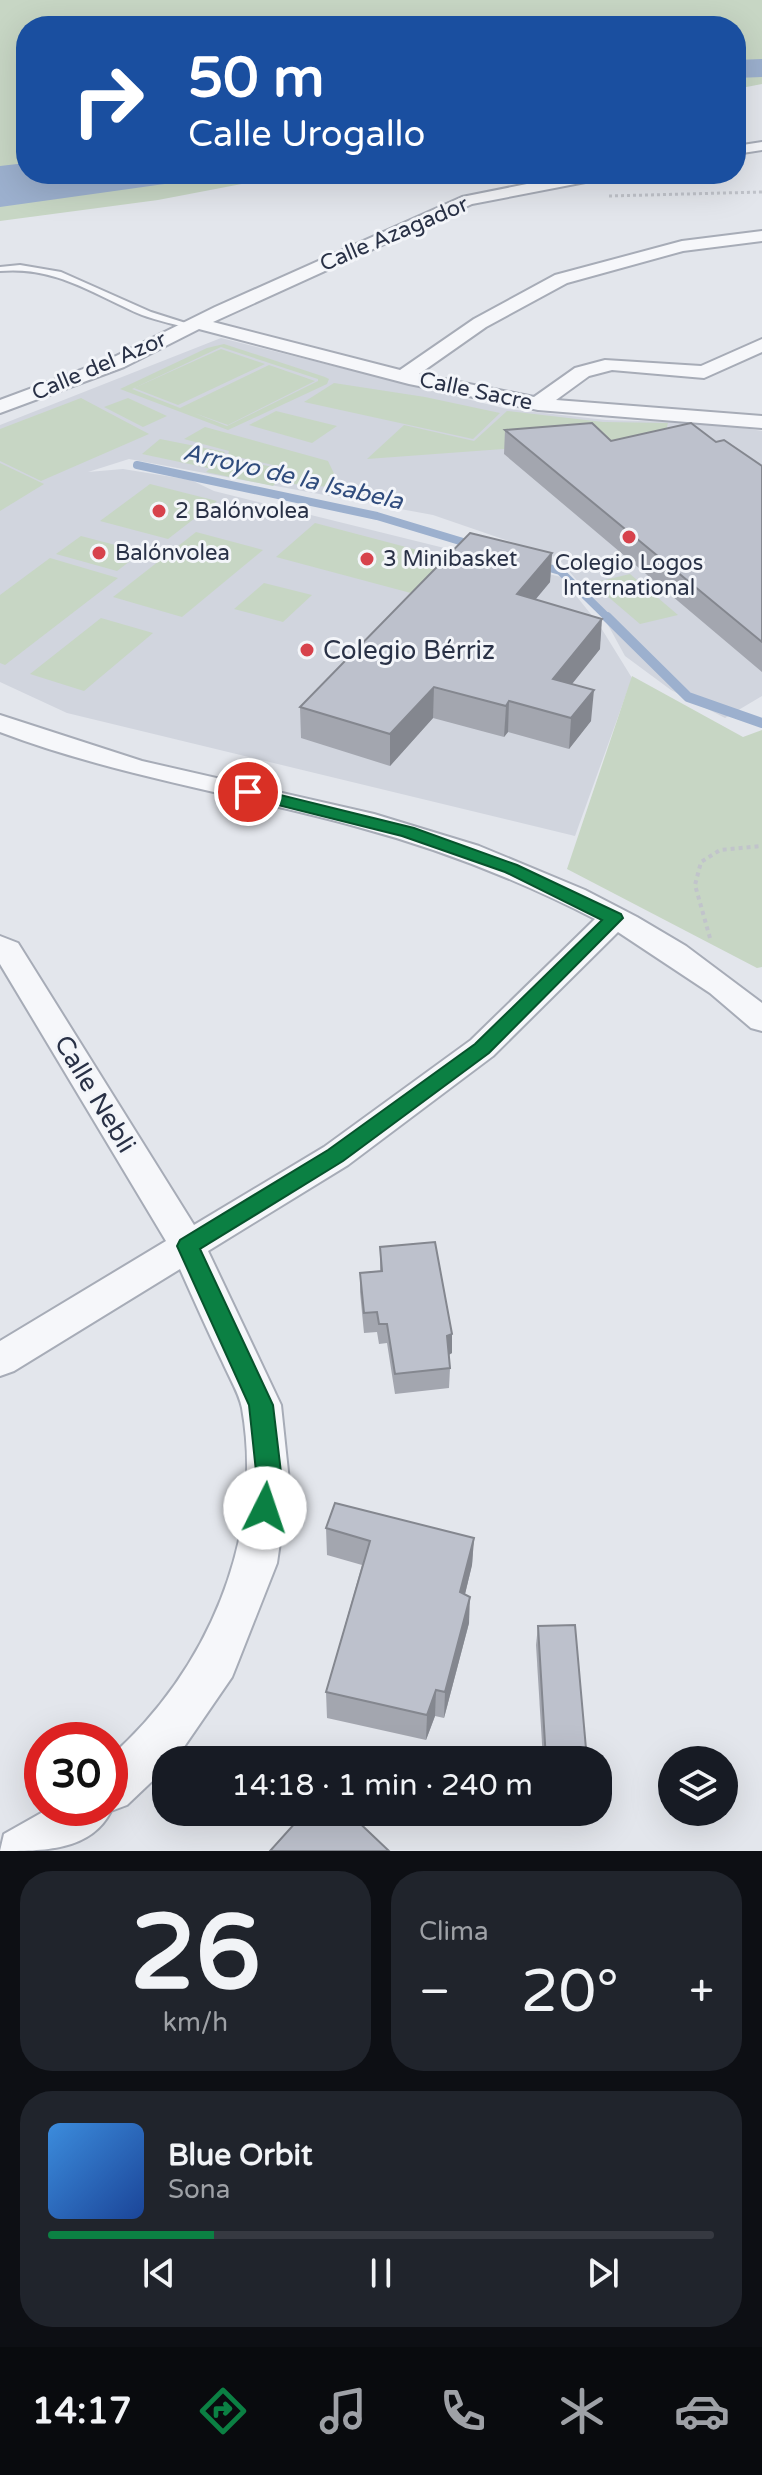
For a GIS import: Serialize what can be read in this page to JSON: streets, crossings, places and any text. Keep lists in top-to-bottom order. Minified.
{"streets":{"street":["Calle Azagador","Calle del Azor","Calle Sacre","Calle Nebli"]},"crossings":[["Calle Azagador","Calle del Azor"],["Calle Azagador","Calle Sacre"],["Calle del Azor","Calle Sacre"]],"water":["Arroyo de la Isabela"],"places":["2 Balónvolea","Colegio Logos International","Balónvolea","3 Minibasket","Colegio Bérriz"],"page":{"turn":["50 m","Calle Urogallo"],"limit":"30","trip":"14:18 · 1 min · 240 m","tile":[["26","km/h"],"Clima"],"heat":["−","20°","+"],"song":["Blue Orbit","Sona"],"tabs":"14:17"}}
